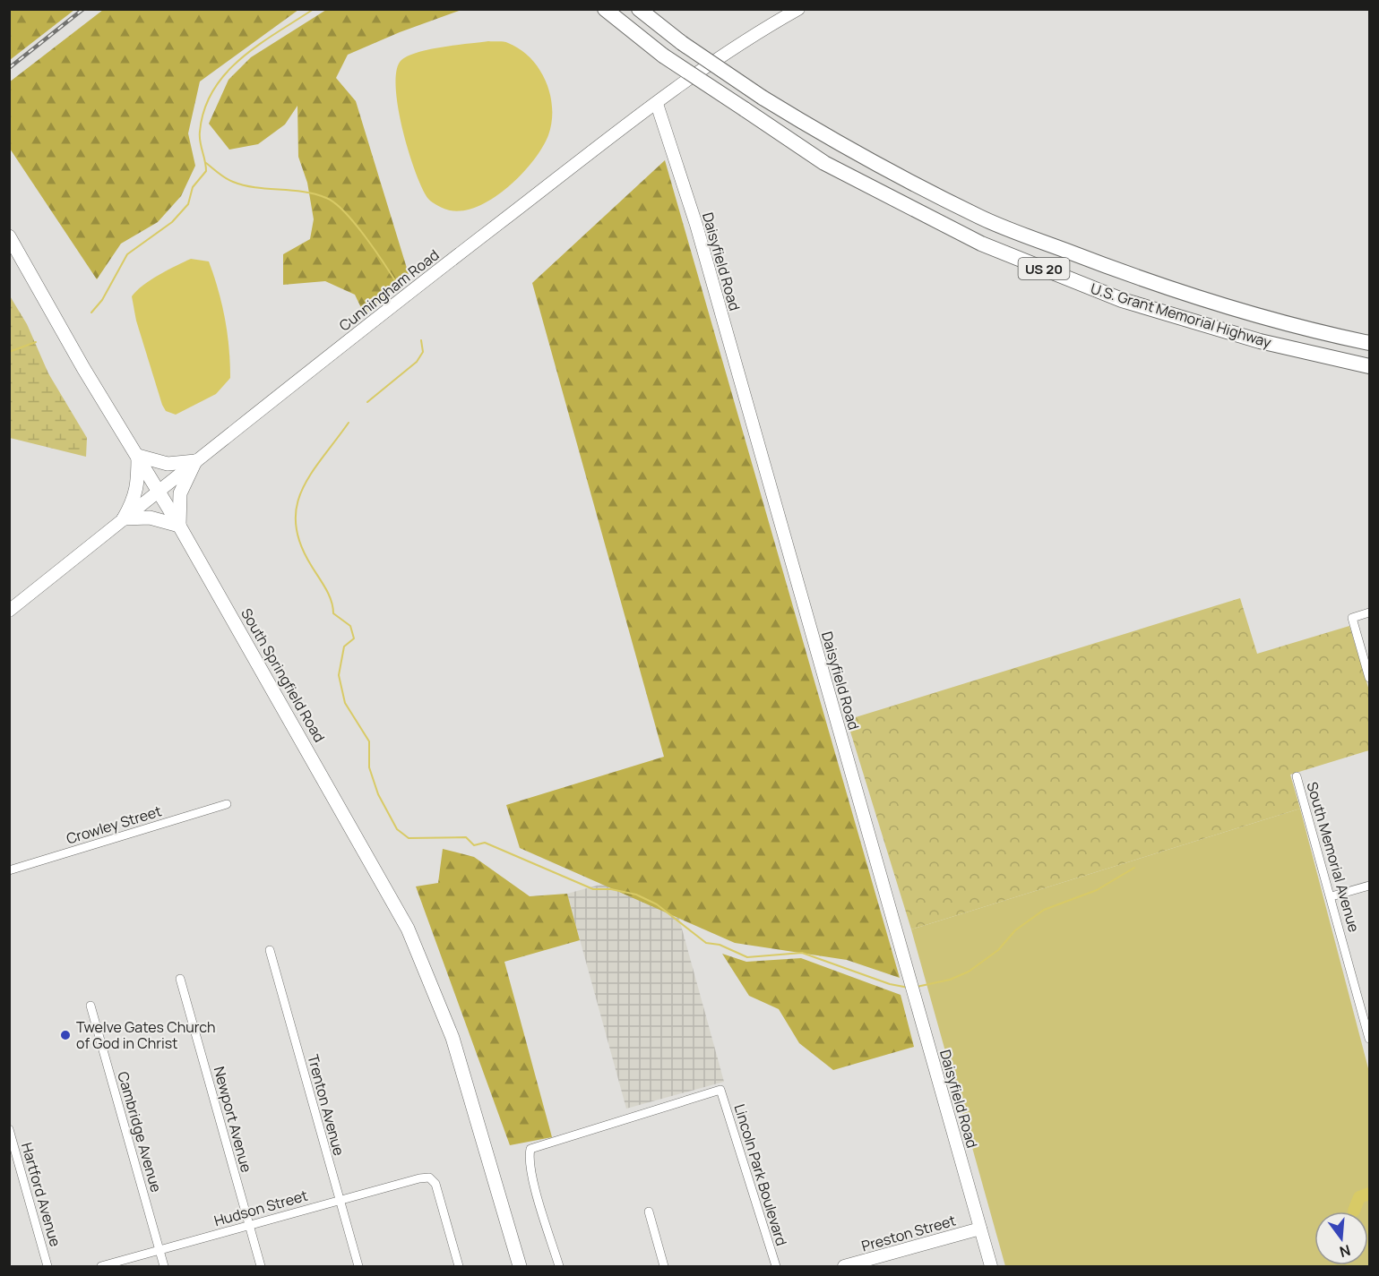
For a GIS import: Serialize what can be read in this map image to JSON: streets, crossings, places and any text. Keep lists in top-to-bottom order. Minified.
{"streets":{"highway":["US 20","U.S. Grant Memorial Highway"],"main road":["South Springfield Road"],"street":["Daisyfield Road","Cunningham Road","Crowley Street","South Memorial Avenue","Trenton Avenue","Newport Avenue","Cambridge Avenue","Lincoln Park Boulevard","Hartford Avenue","Hudson Street","Preston Street"]},"crossings":[["Daisyfield Road","Cunningham Road"],["Daisyfield Road","Preston Street"],["Cunningham Road","South Springfield Road"],["Trenton Avenue","Hudson Street"],["Newport Avenue","Hudson Street"],["Cambridge Avenue","Hudson Street"]],"places":["Twelve Gates Church of God in Christ"],"north":"bottom"}
